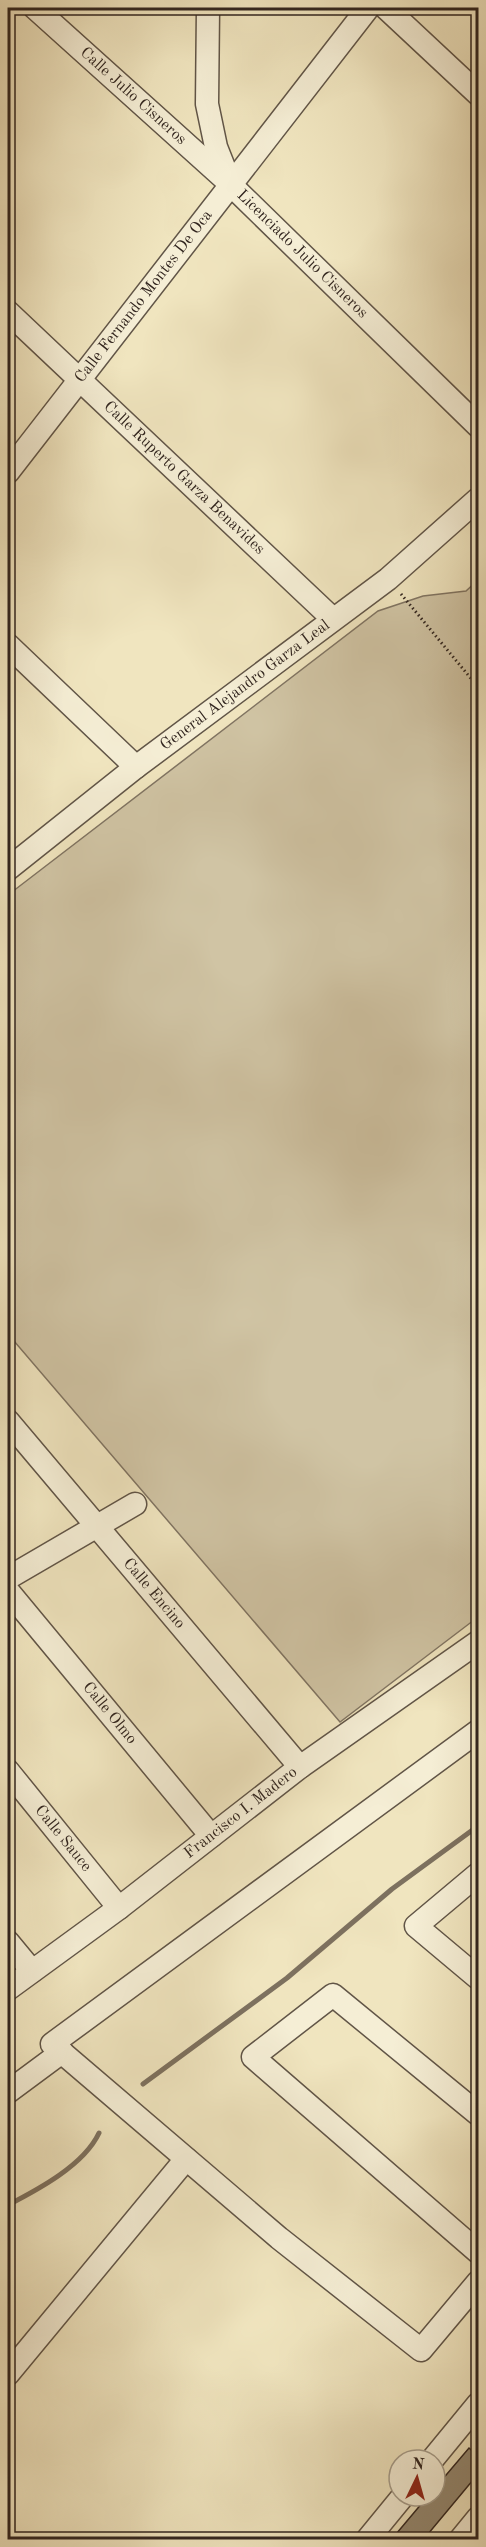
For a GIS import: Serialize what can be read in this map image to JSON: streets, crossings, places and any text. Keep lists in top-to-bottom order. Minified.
{"streets":{"street":["Calle Julio Cisneros","Licenciado Julio Cisneros","Calle Fernando Montes De Oca","Calle Ruperto Garza Benavides","General Alejandro Garza Leal","Calle Encino","Calle Olmo","Francisco I. Madero","Calle Sauce"]},"crossings":[["Calle Julio Cisneros","Licenciado Julio Cisneros"],["Calle Julio Cisneros","Calle Fernando Montes De Oca"],["Licenciado Julio Cisneros","Calle Fernando Montes De Oca"],["Calle Fernando Montes De Oca","Calle Ruperto Garza Benavides"],["Calle Ruperto Garza Benavides","General Alejandro Garza Leal"],["Calle Encino","Francisco I. Madero"],["Calle Olmo","Francisco I. Madero"],["Francisco I. Madero","Calle Sauce"]],"north":"top"}
